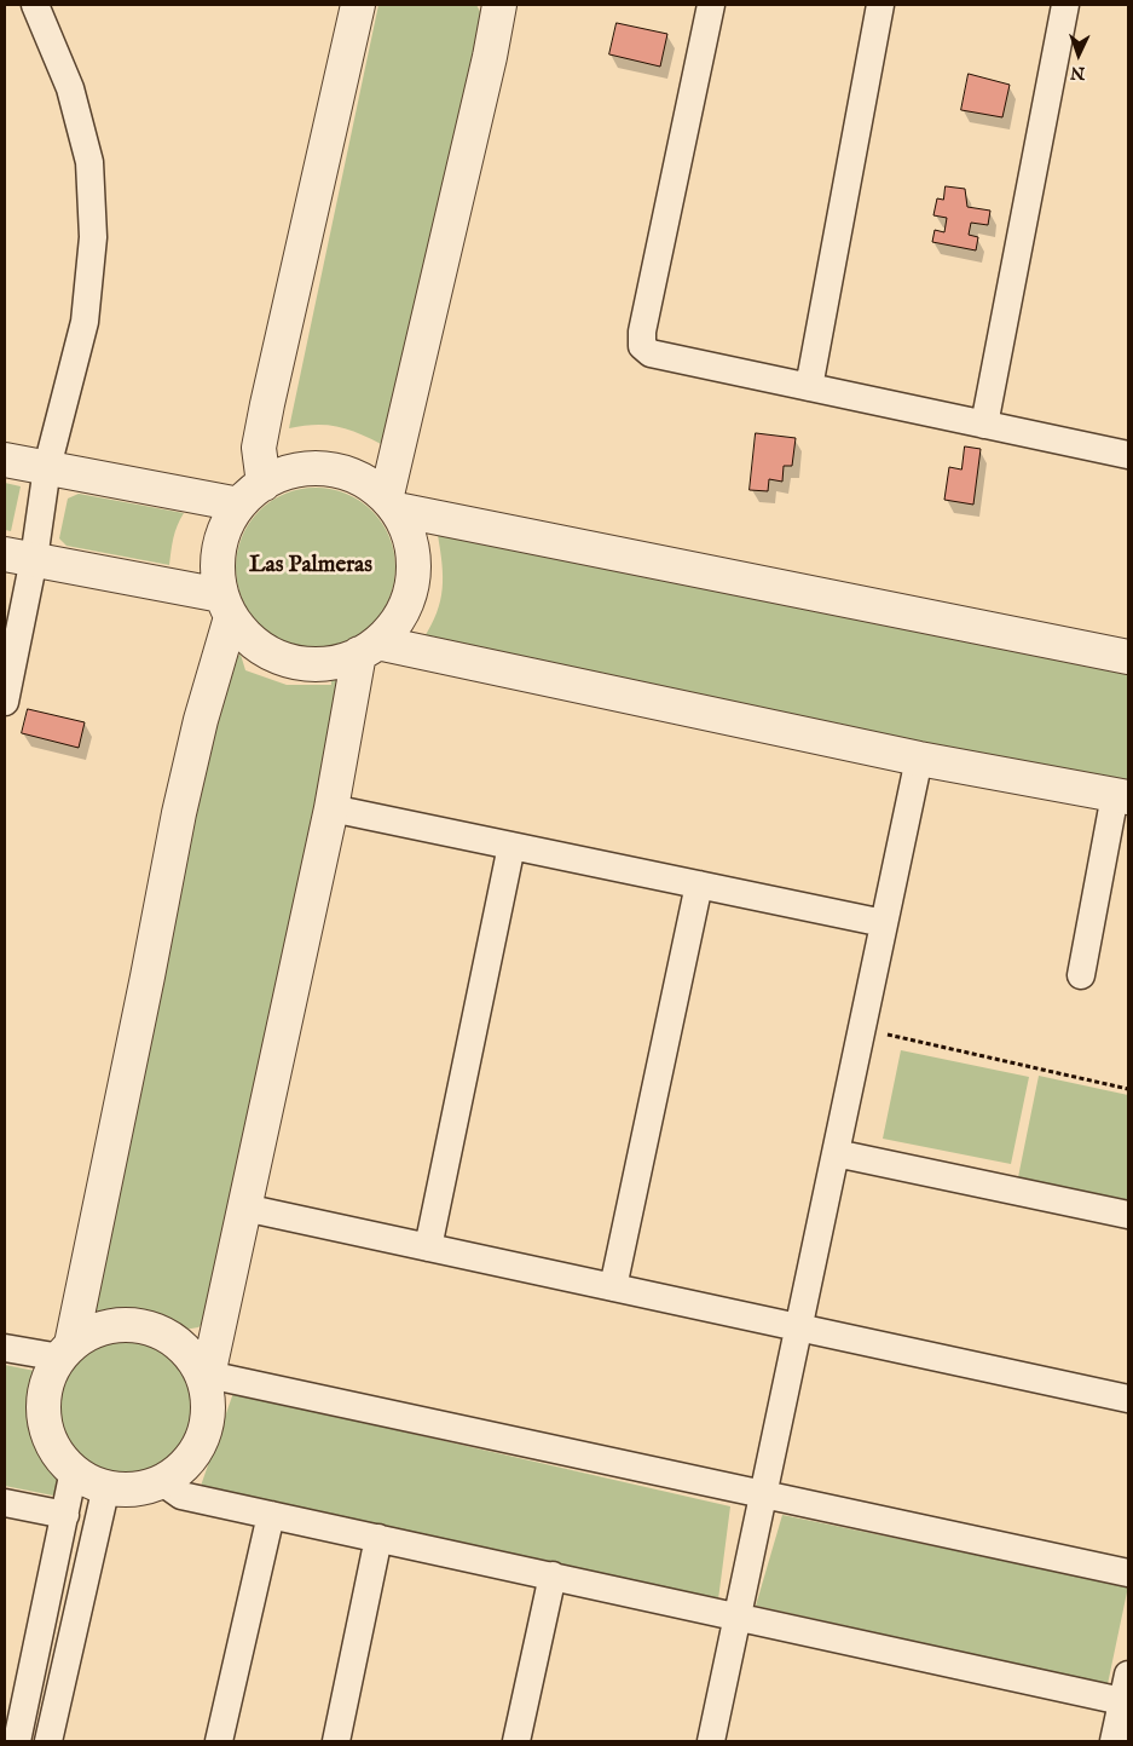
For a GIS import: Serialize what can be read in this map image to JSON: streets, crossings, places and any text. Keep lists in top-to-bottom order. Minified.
{"districts":["Las Palmeras"],"north":"bottom"}
